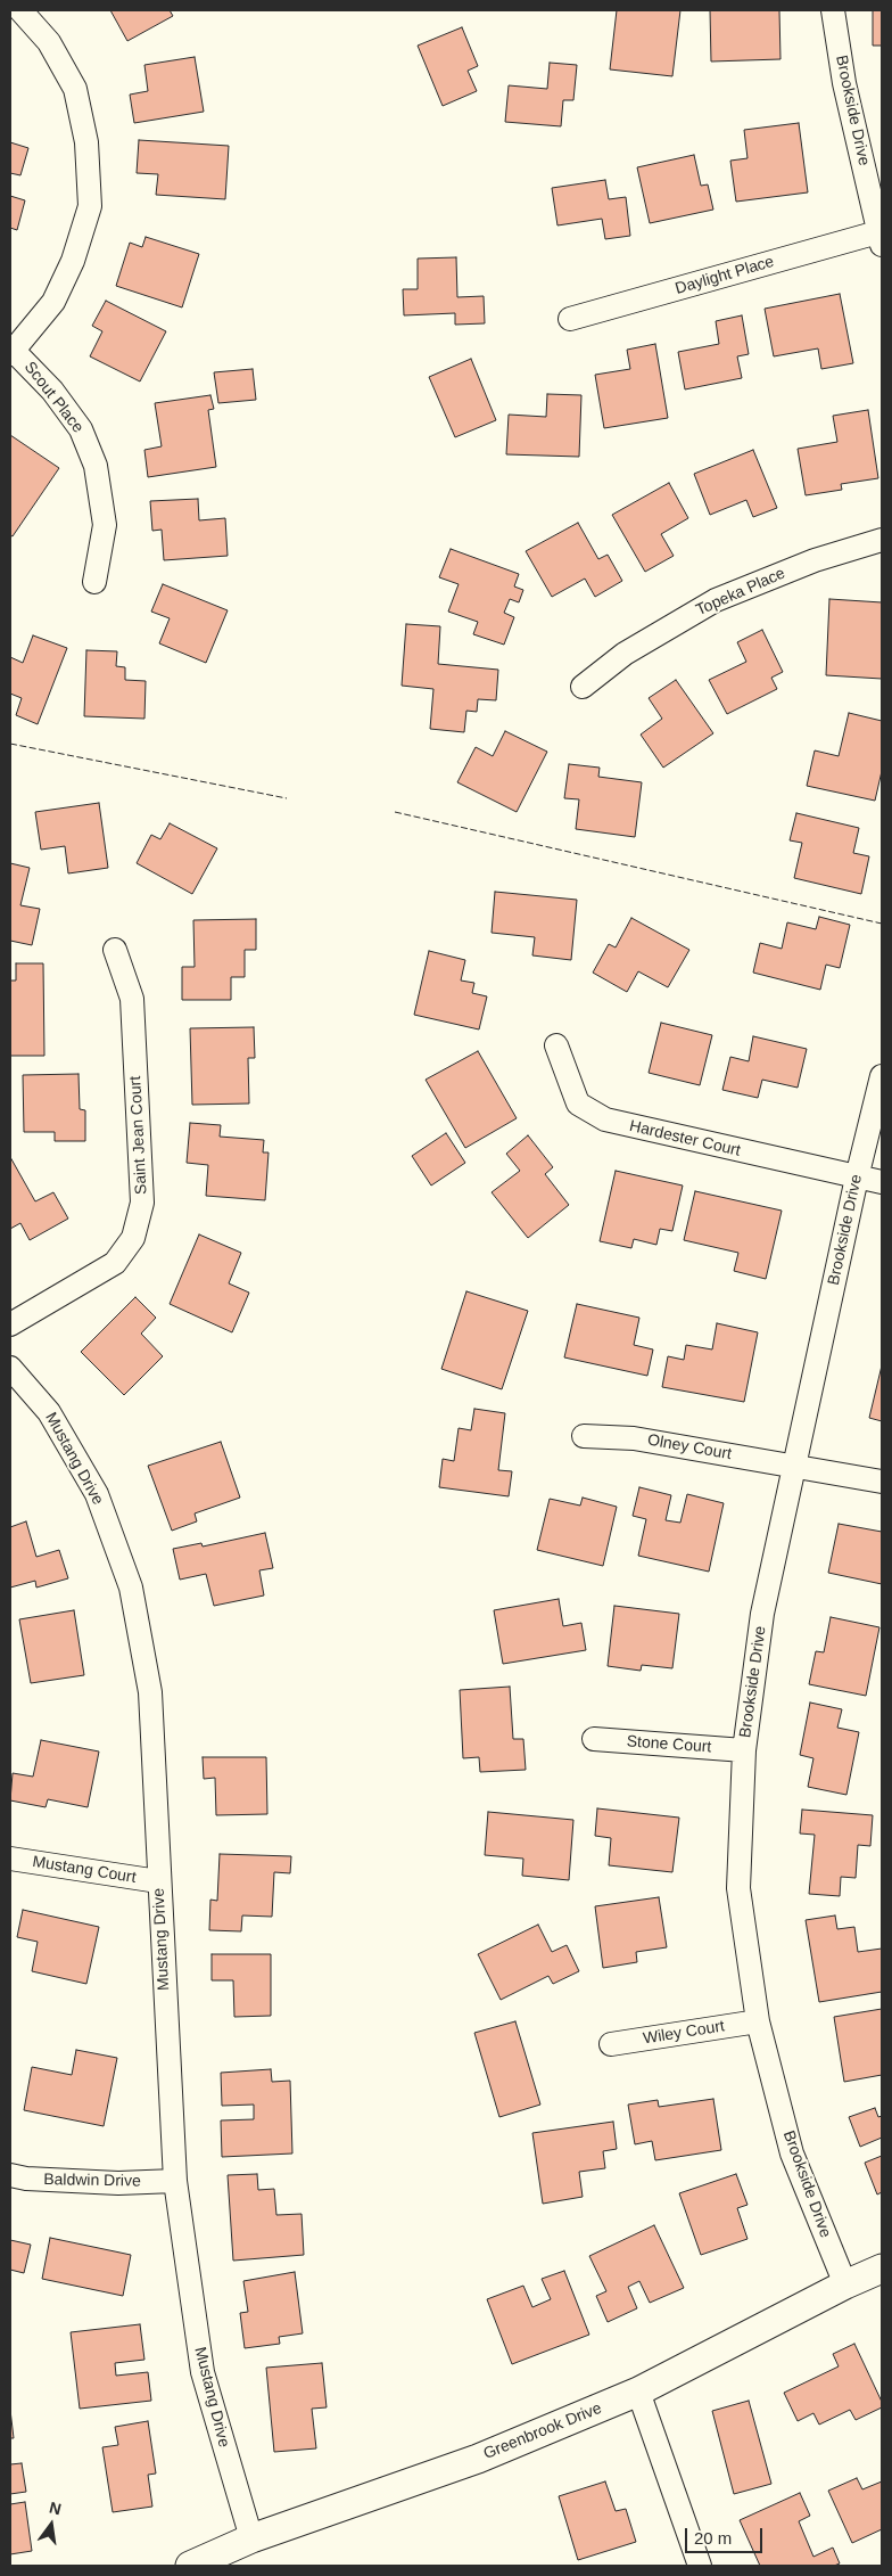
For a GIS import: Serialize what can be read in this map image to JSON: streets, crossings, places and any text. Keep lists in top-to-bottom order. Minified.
{"streets":{"street":["Brookside Drive","Daylight Place","Scout Place","Topeka Place","Saint Jean Court","Hardester Court","Olney Court","Mustang Drive","Stone Court","Mustang Court","Wiley Court","Baldwin Drive","Greenbrook Drive"]},"crossings":[["Brookside Drive","Daylight Place"],["Brookside Drive","Hardester Court"],["Brookside Drive","Olney Court"],["Brookside Drive","Stone Court"],["Brookside Drive","Wiley Court"],["Brookside Drive","Greenbrook Drive"],["Mustang Drive","Mustang Court"],["Mustang Drive","Baldwin Drive"],["Mustang Drive","Greenbrook Drive"]],"scale_bar":"20 m","north":"top"}
